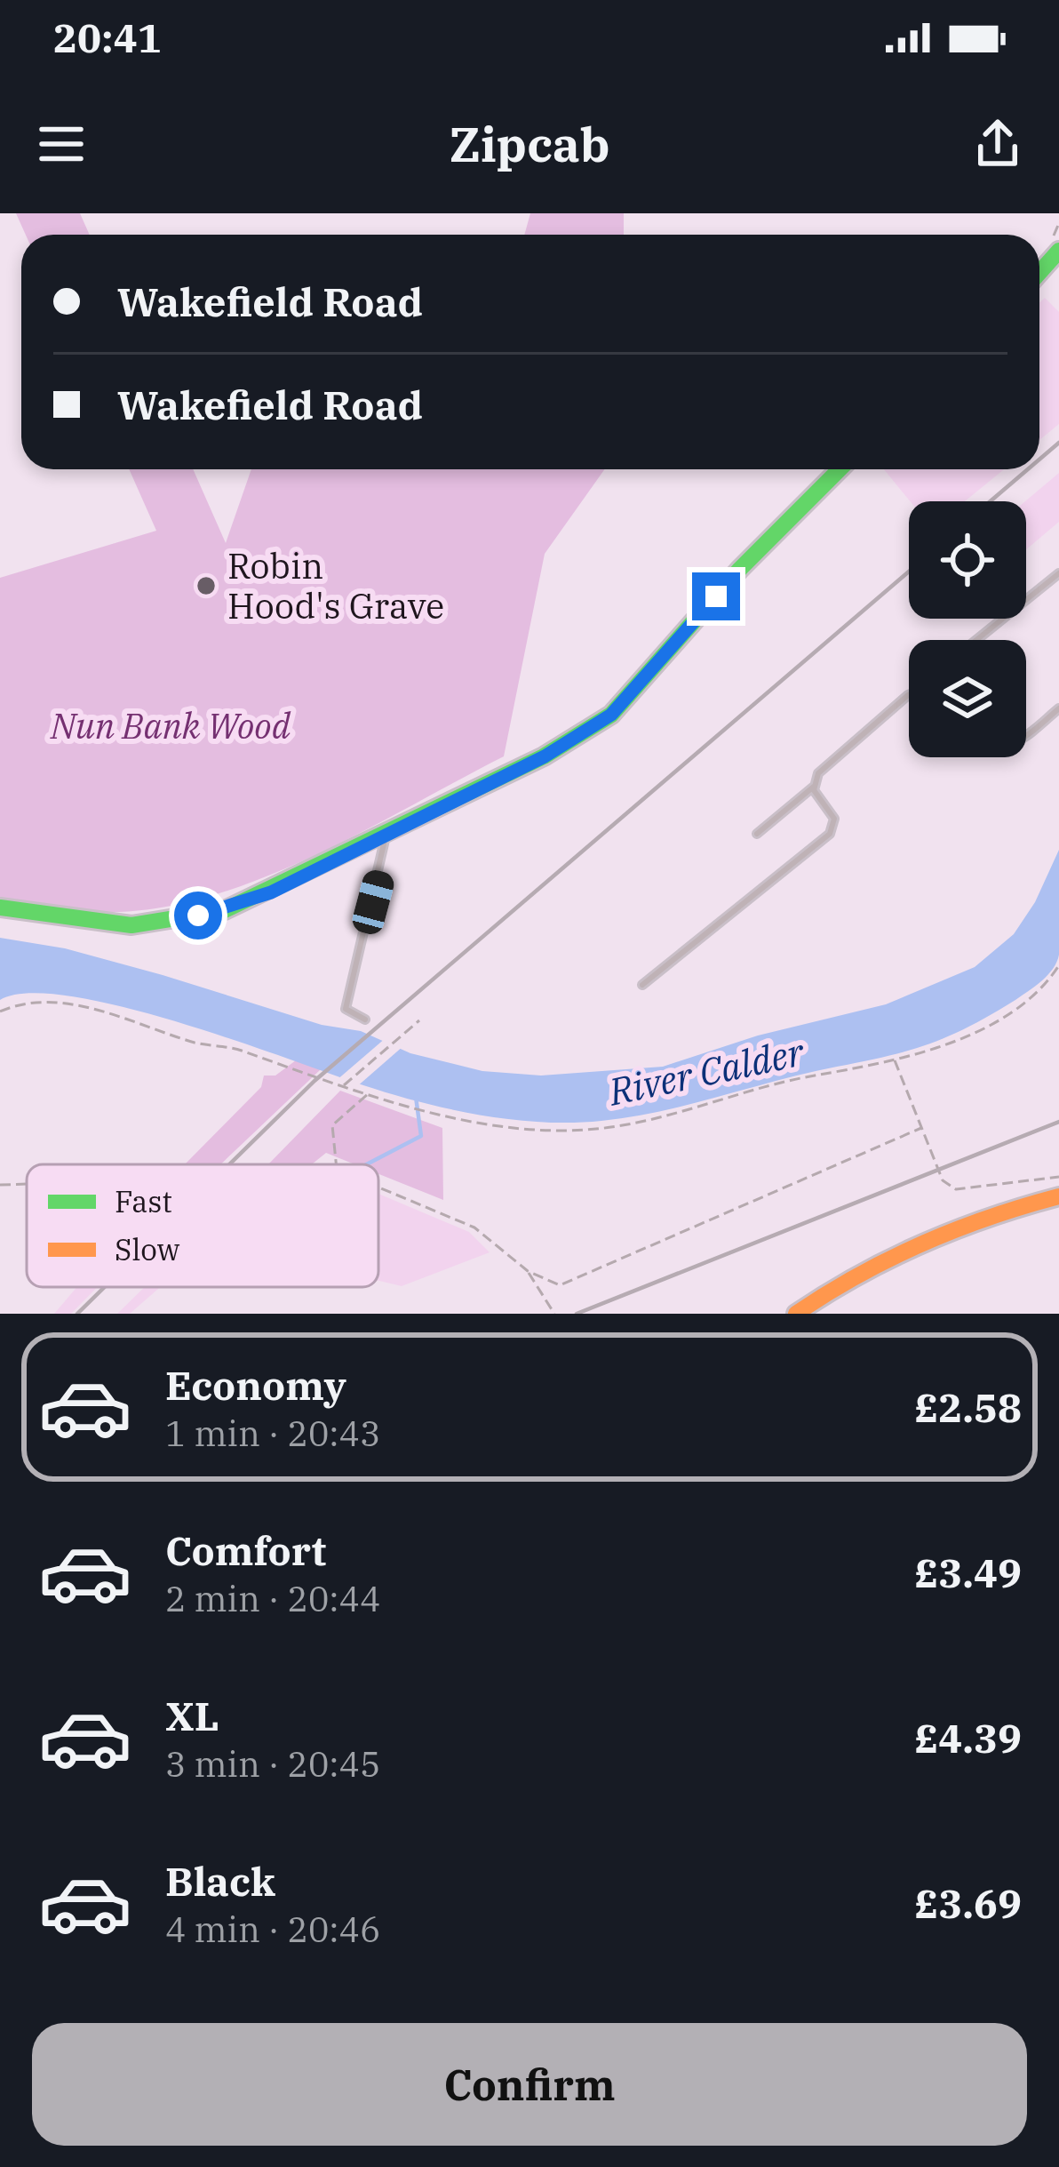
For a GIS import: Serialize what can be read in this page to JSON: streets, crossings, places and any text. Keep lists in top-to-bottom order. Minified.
{"water":["River Calder"],"parks":["Nun Bank Wood"],"places":["Robin Hood's Grave"],"legend":["Fast","Slow"],"page":{"status":"20:41","header":"Zipcab","banner":["Wakefield Road","Wakefield Road"],"list":[{"name":"Economy","note":"1 min · 20:43","value":"£2.58"},{"name":"Comfort","note":"2 min · 20:44","value":"£3.49"},{"name":"XL","note":"3 min · 20:45","value":"£4.39"},{"name":"Black","note":"4 min · 20:46","value":"£3.69"}],"buttons":"Confirm"}}
